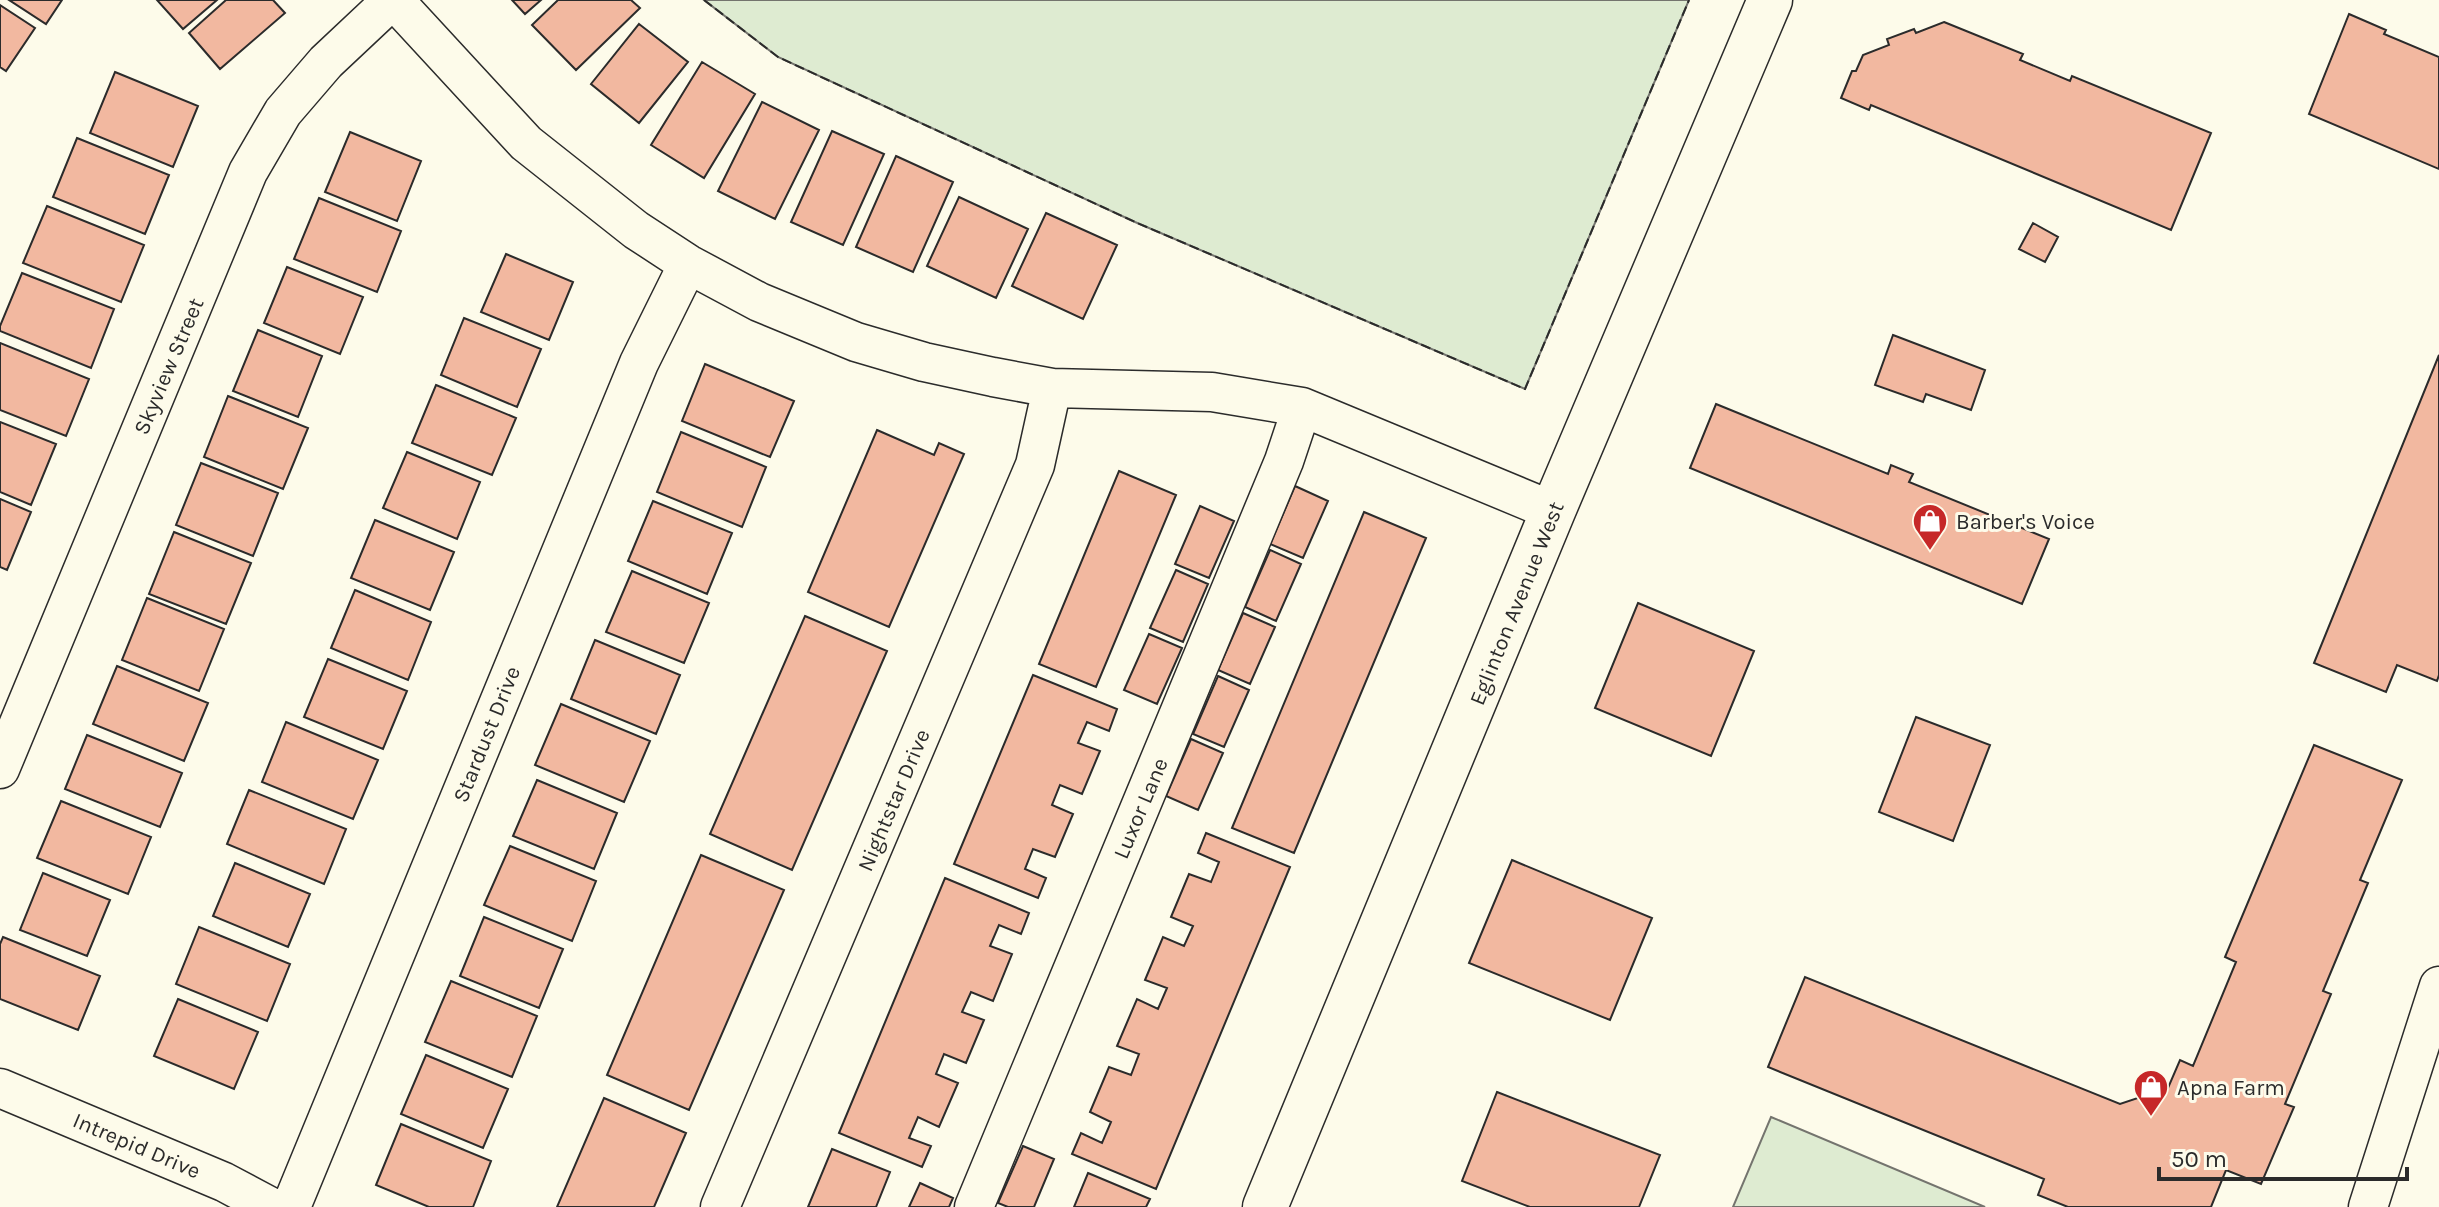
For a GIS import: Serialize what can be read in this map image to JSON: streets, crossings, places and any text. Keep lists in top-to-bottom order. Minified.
{"streets":{"main road":["Eglinton Avenue West"],"street":["Skyview Street","Stardust Drive","Nightstar Drive","Luxor Lane","Intrepid Drive"]},"places":{"shop":["Barber's Voice","Apna Farm"]},"scale_bar":"50 m"}
